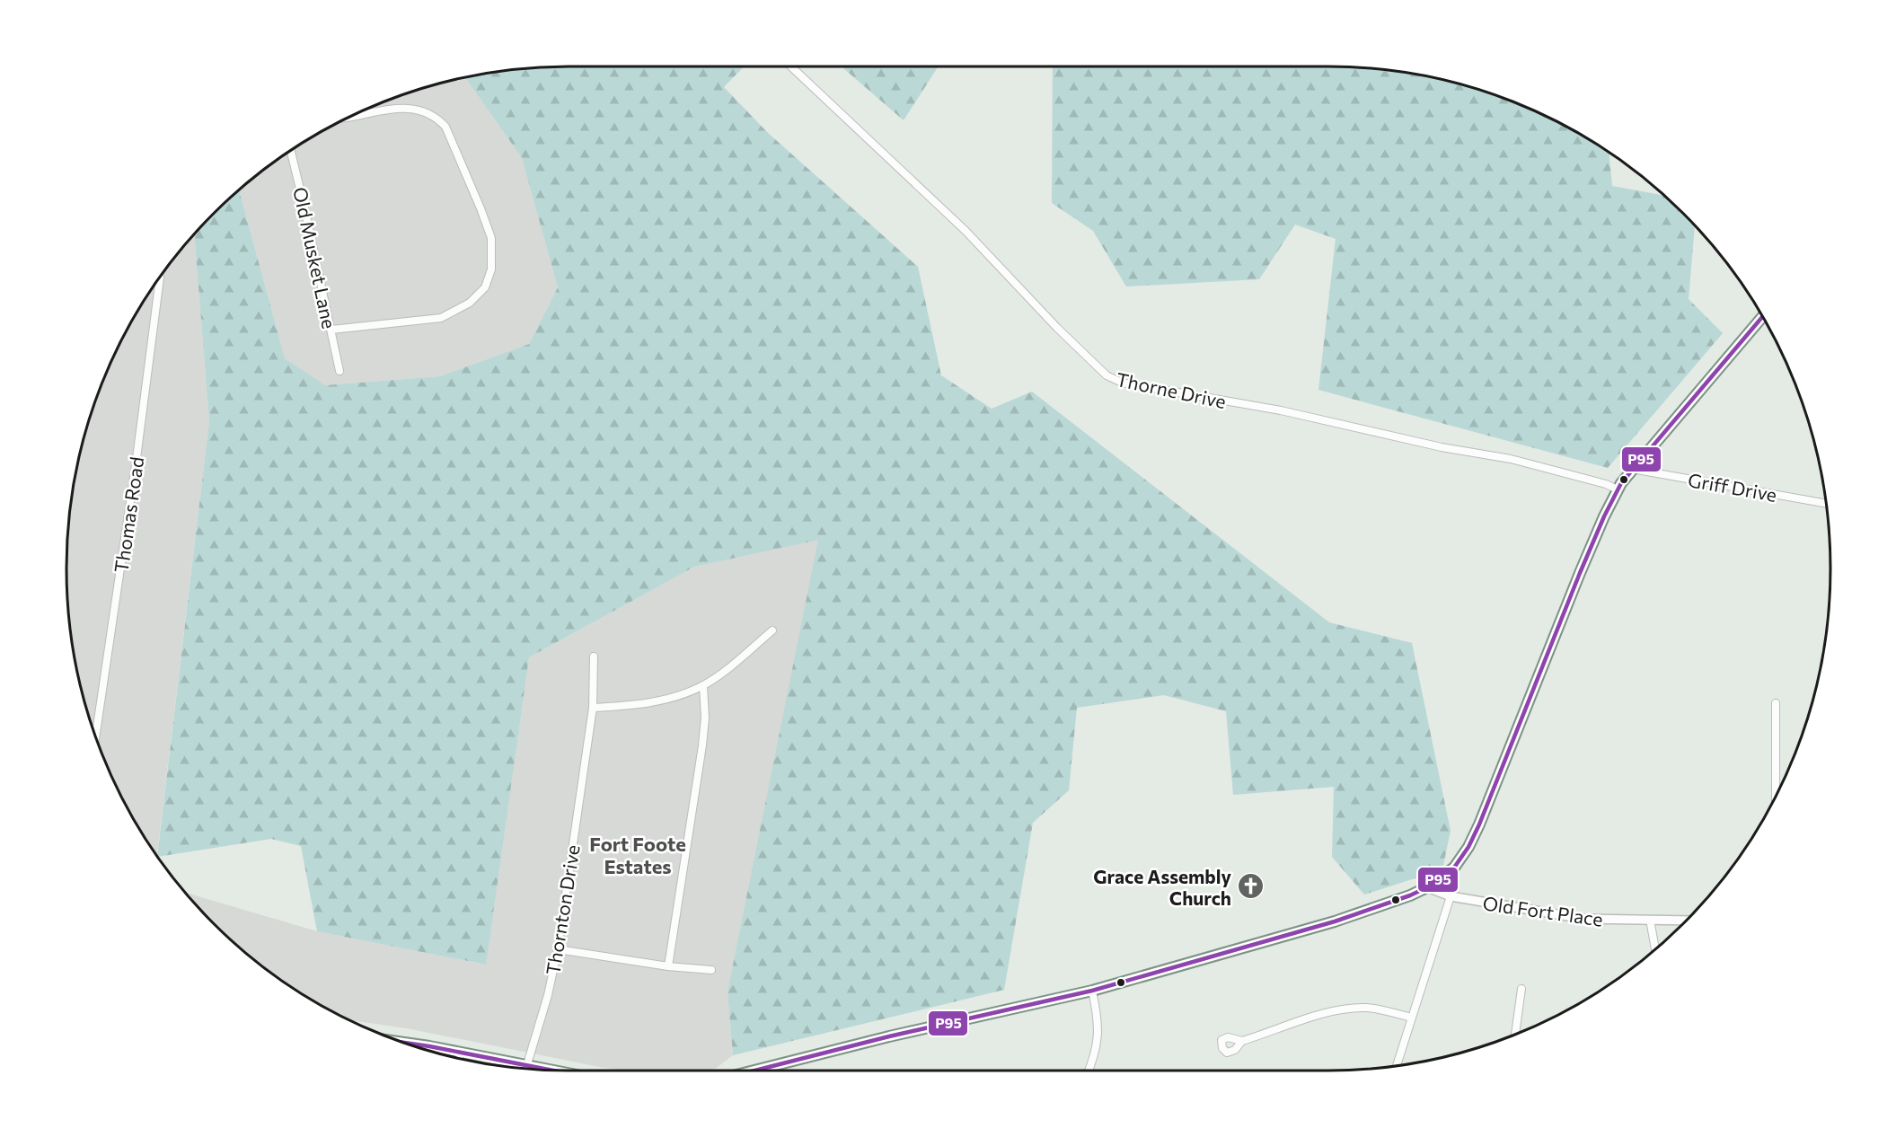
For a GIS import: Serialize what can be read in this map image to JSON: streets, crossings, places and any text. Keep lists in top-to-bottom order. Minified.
{"streets":{"street":["Old Musket Lane","Thorne Drive","Griff Drive","Thomas Road","Thornton Drive","Old Fort Place"]},"districts":["Fort Foote Estates"],"places":{"church":["Grace Assembly Church"]},"lines":["transit line P95"]}
